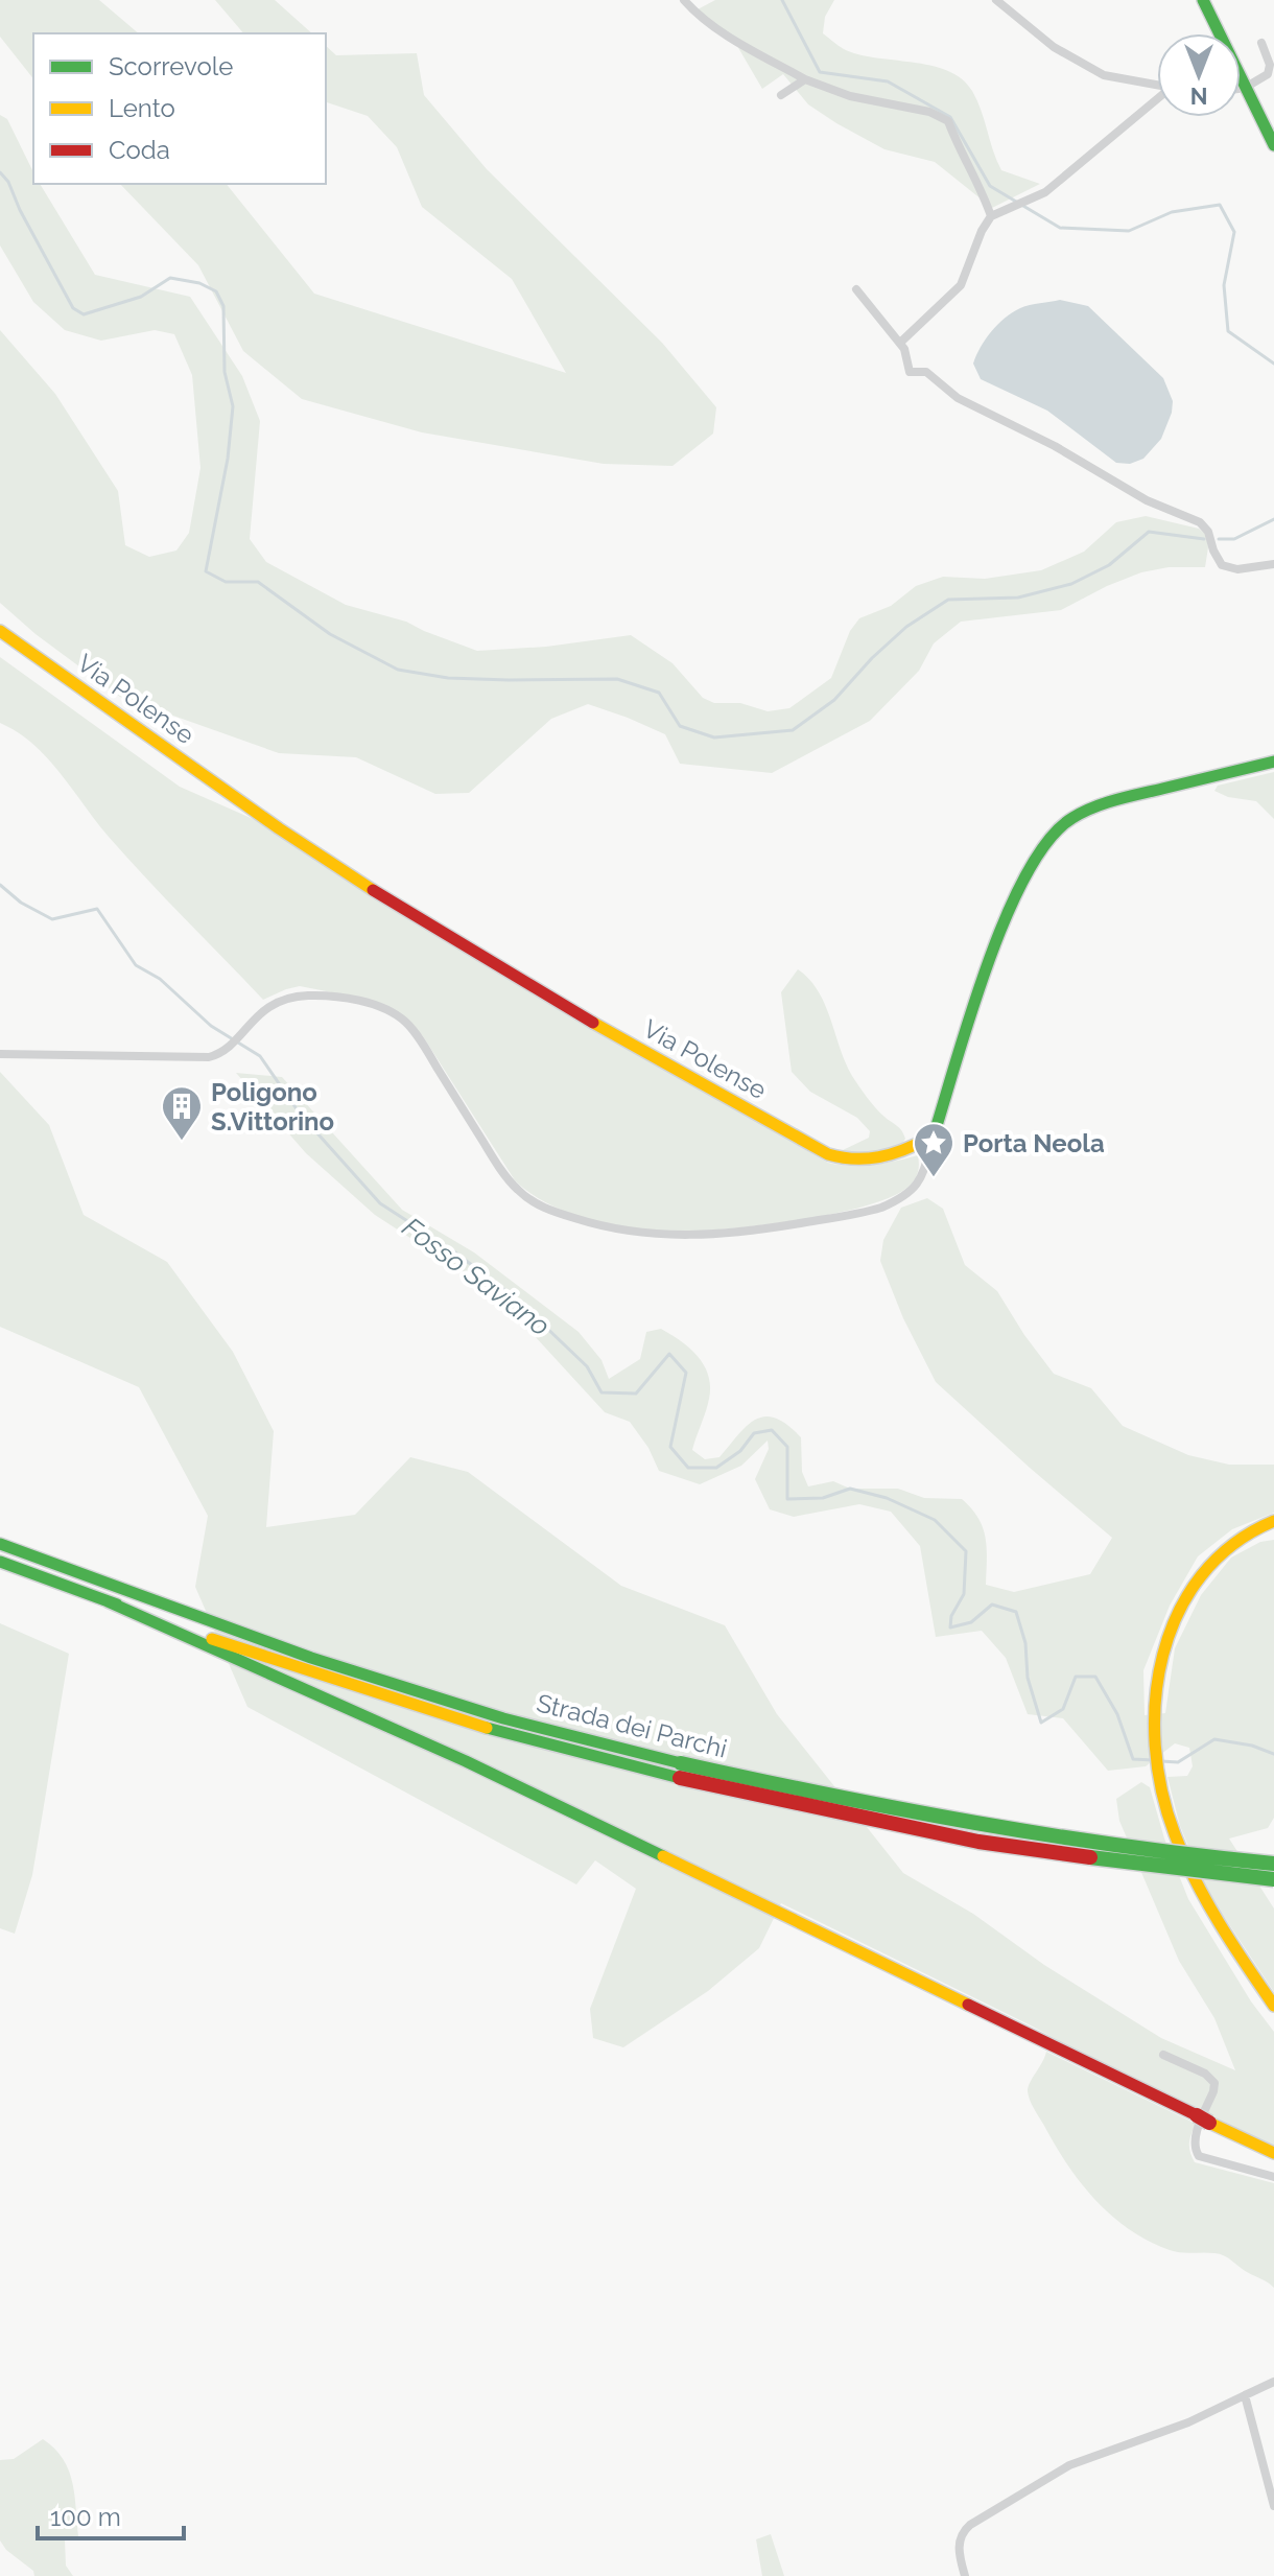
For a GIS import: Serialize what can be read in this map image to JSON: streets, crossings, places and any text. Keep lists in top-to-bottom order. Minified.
{"streets":{"main road":["Via Polense","Strada dei Parchi"]},"water":["Fosso Saviano"],"places":{"building":["Poligono S.Vittorino"],"place":["Porta Neola"]},"legend":["Scorrevole","Lento","Coda"],"scale_bar":"100 m","north":"bottom"}
